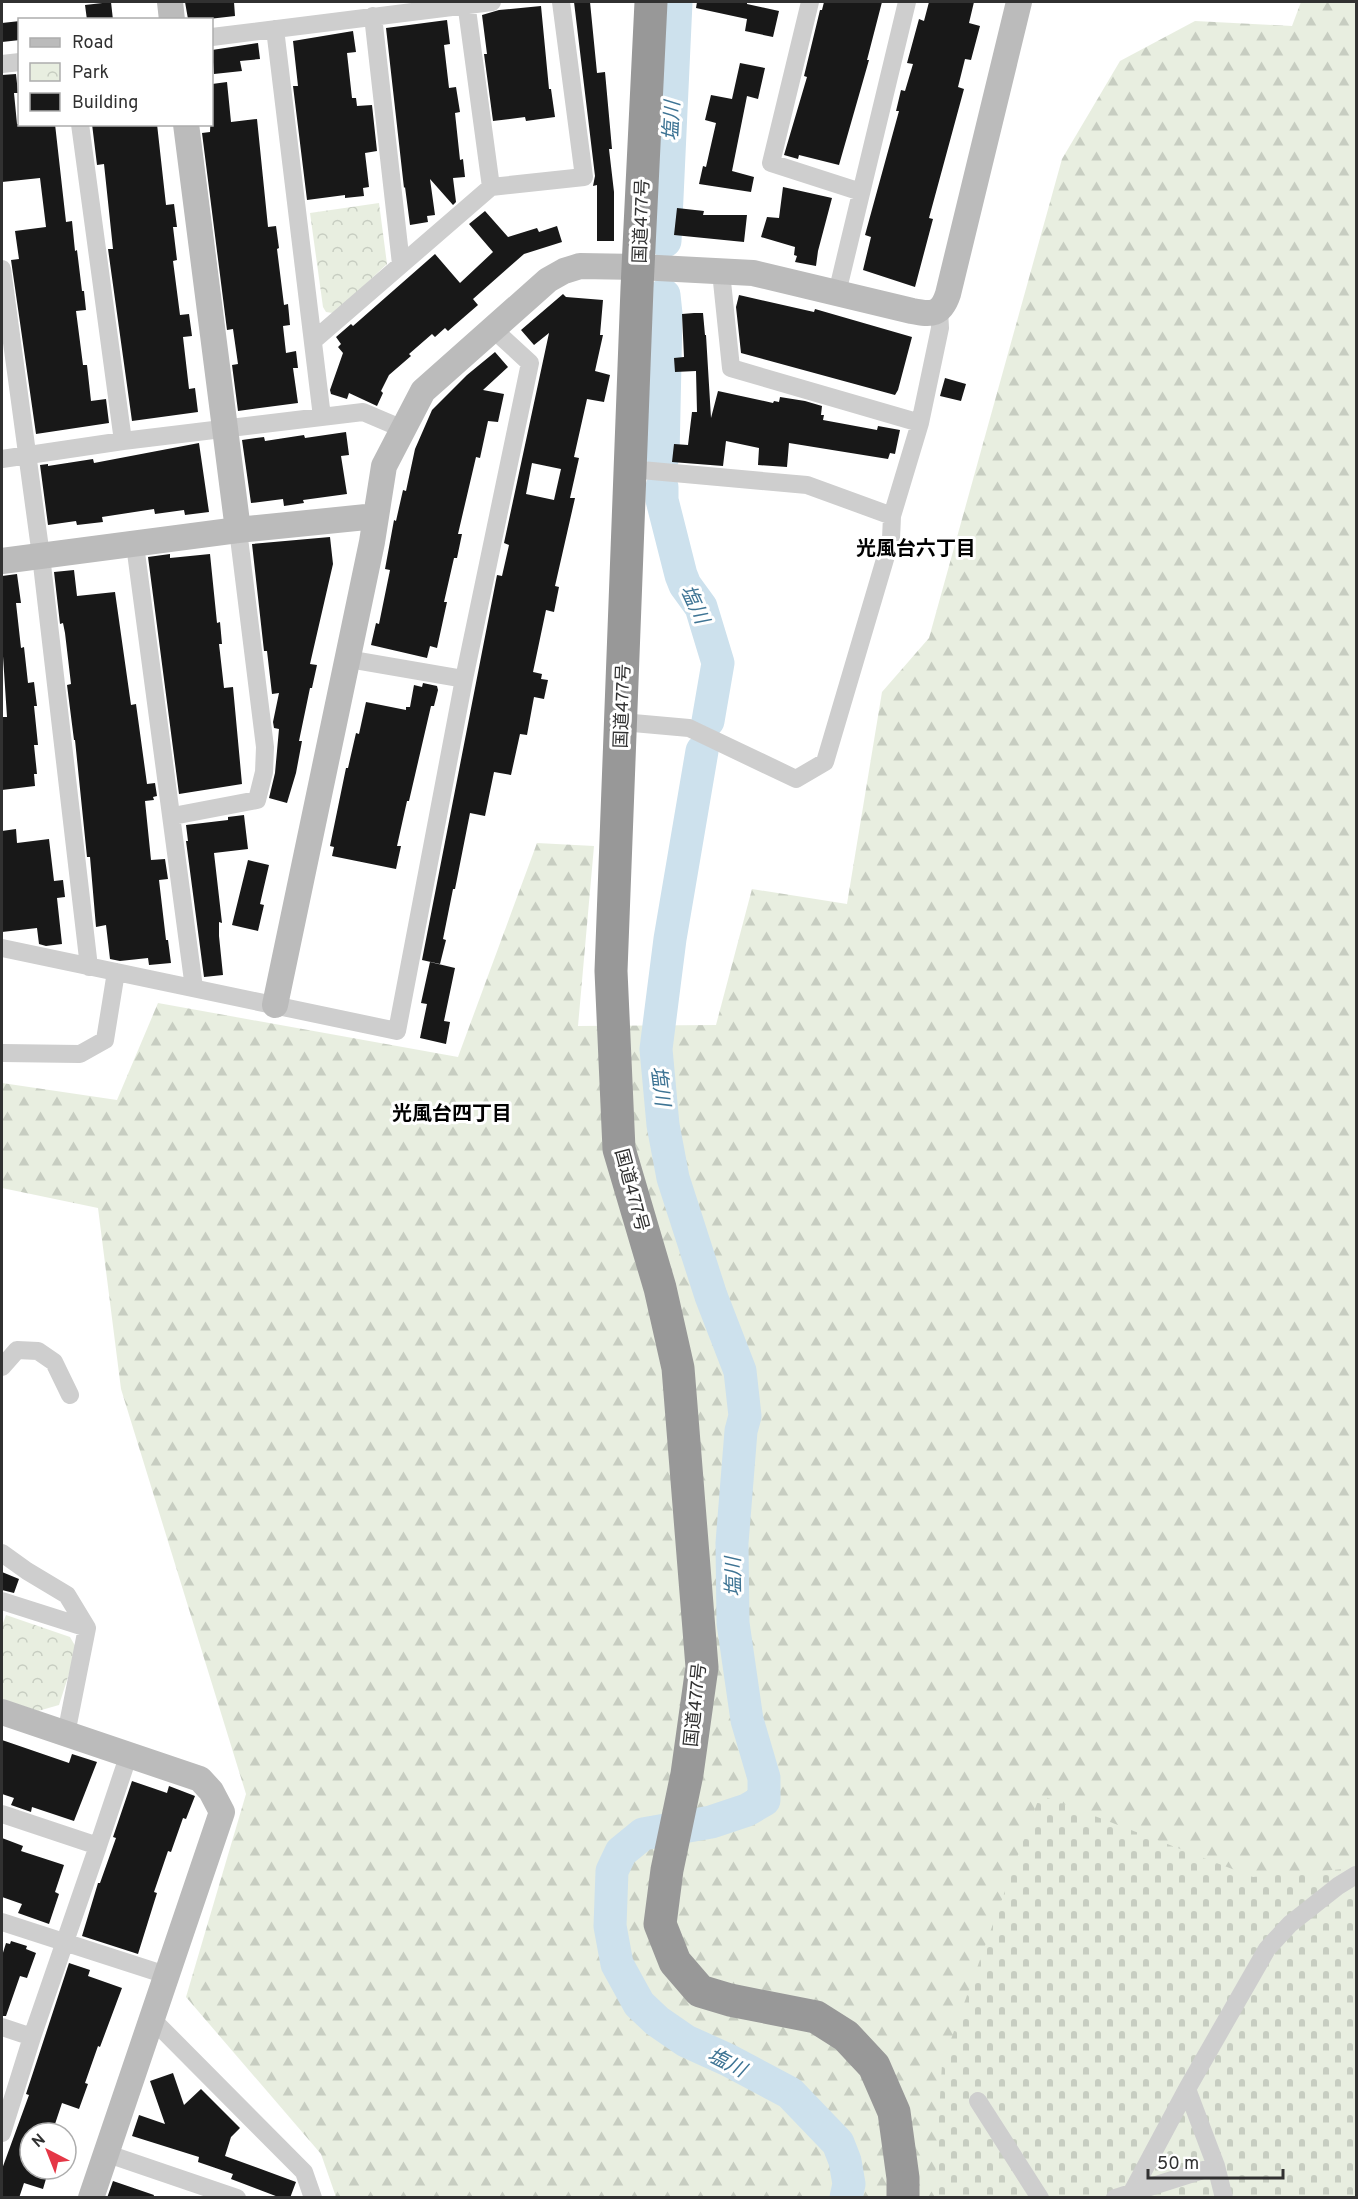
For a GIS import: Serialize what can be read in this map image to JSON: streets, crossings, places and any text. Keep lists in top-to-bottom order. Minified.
{"streets":{"highway":["国道477号"]},"districts":["光風台六丁目","光風台四丁目"],"water":["塩川"],"legend":["Road","Park","Building"],"scale_bar":"50 m","north":"top left"}
